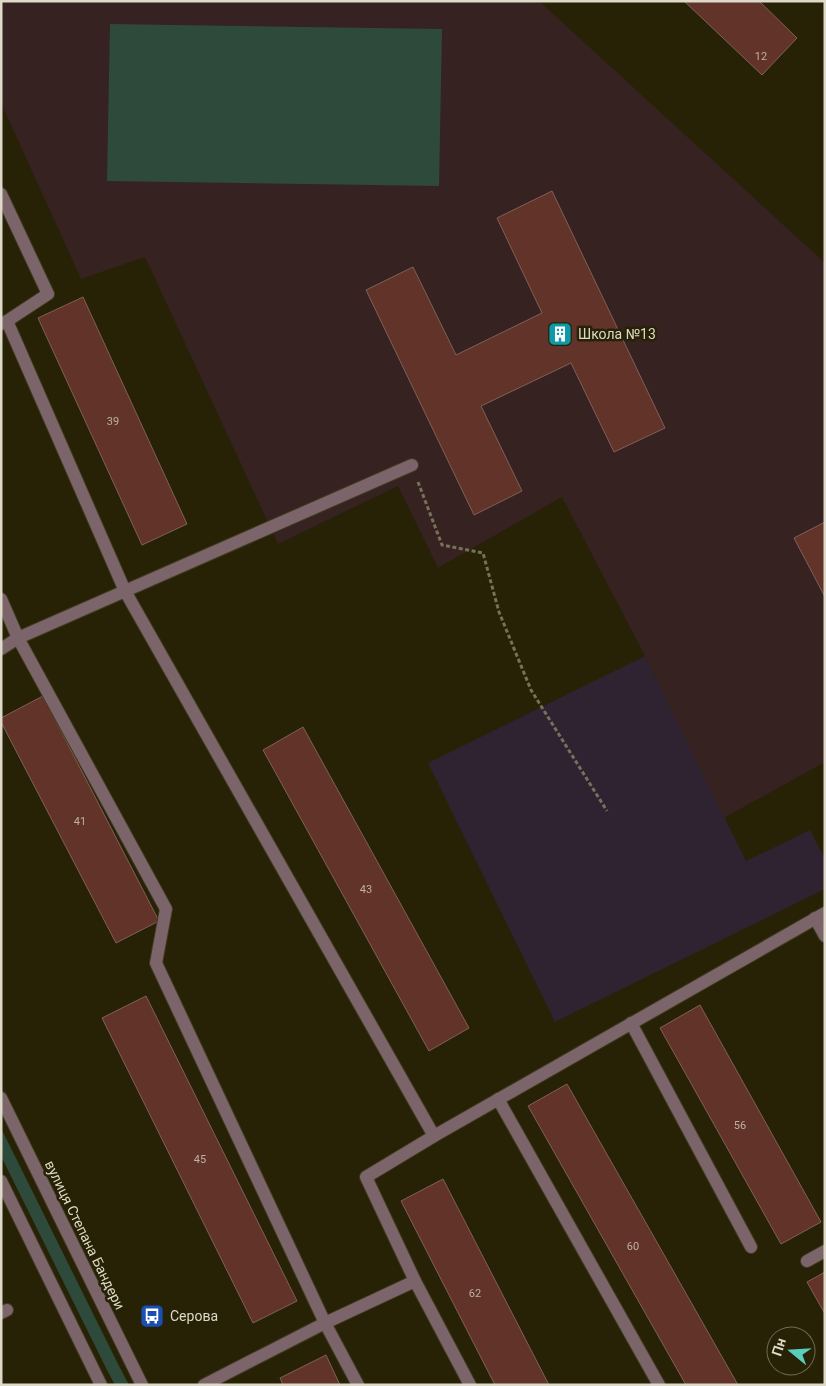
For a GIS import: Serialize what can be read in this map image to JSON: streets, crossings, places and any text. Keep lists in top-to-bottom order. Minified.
{"streets":{"street":["вулиця Степана Бандери"]},"places":{"building":["Школа №13"],"bus stop":["Серова"]},"house_numbers":["12","39","41","43","56","45","60","62"],"north":"left"}
